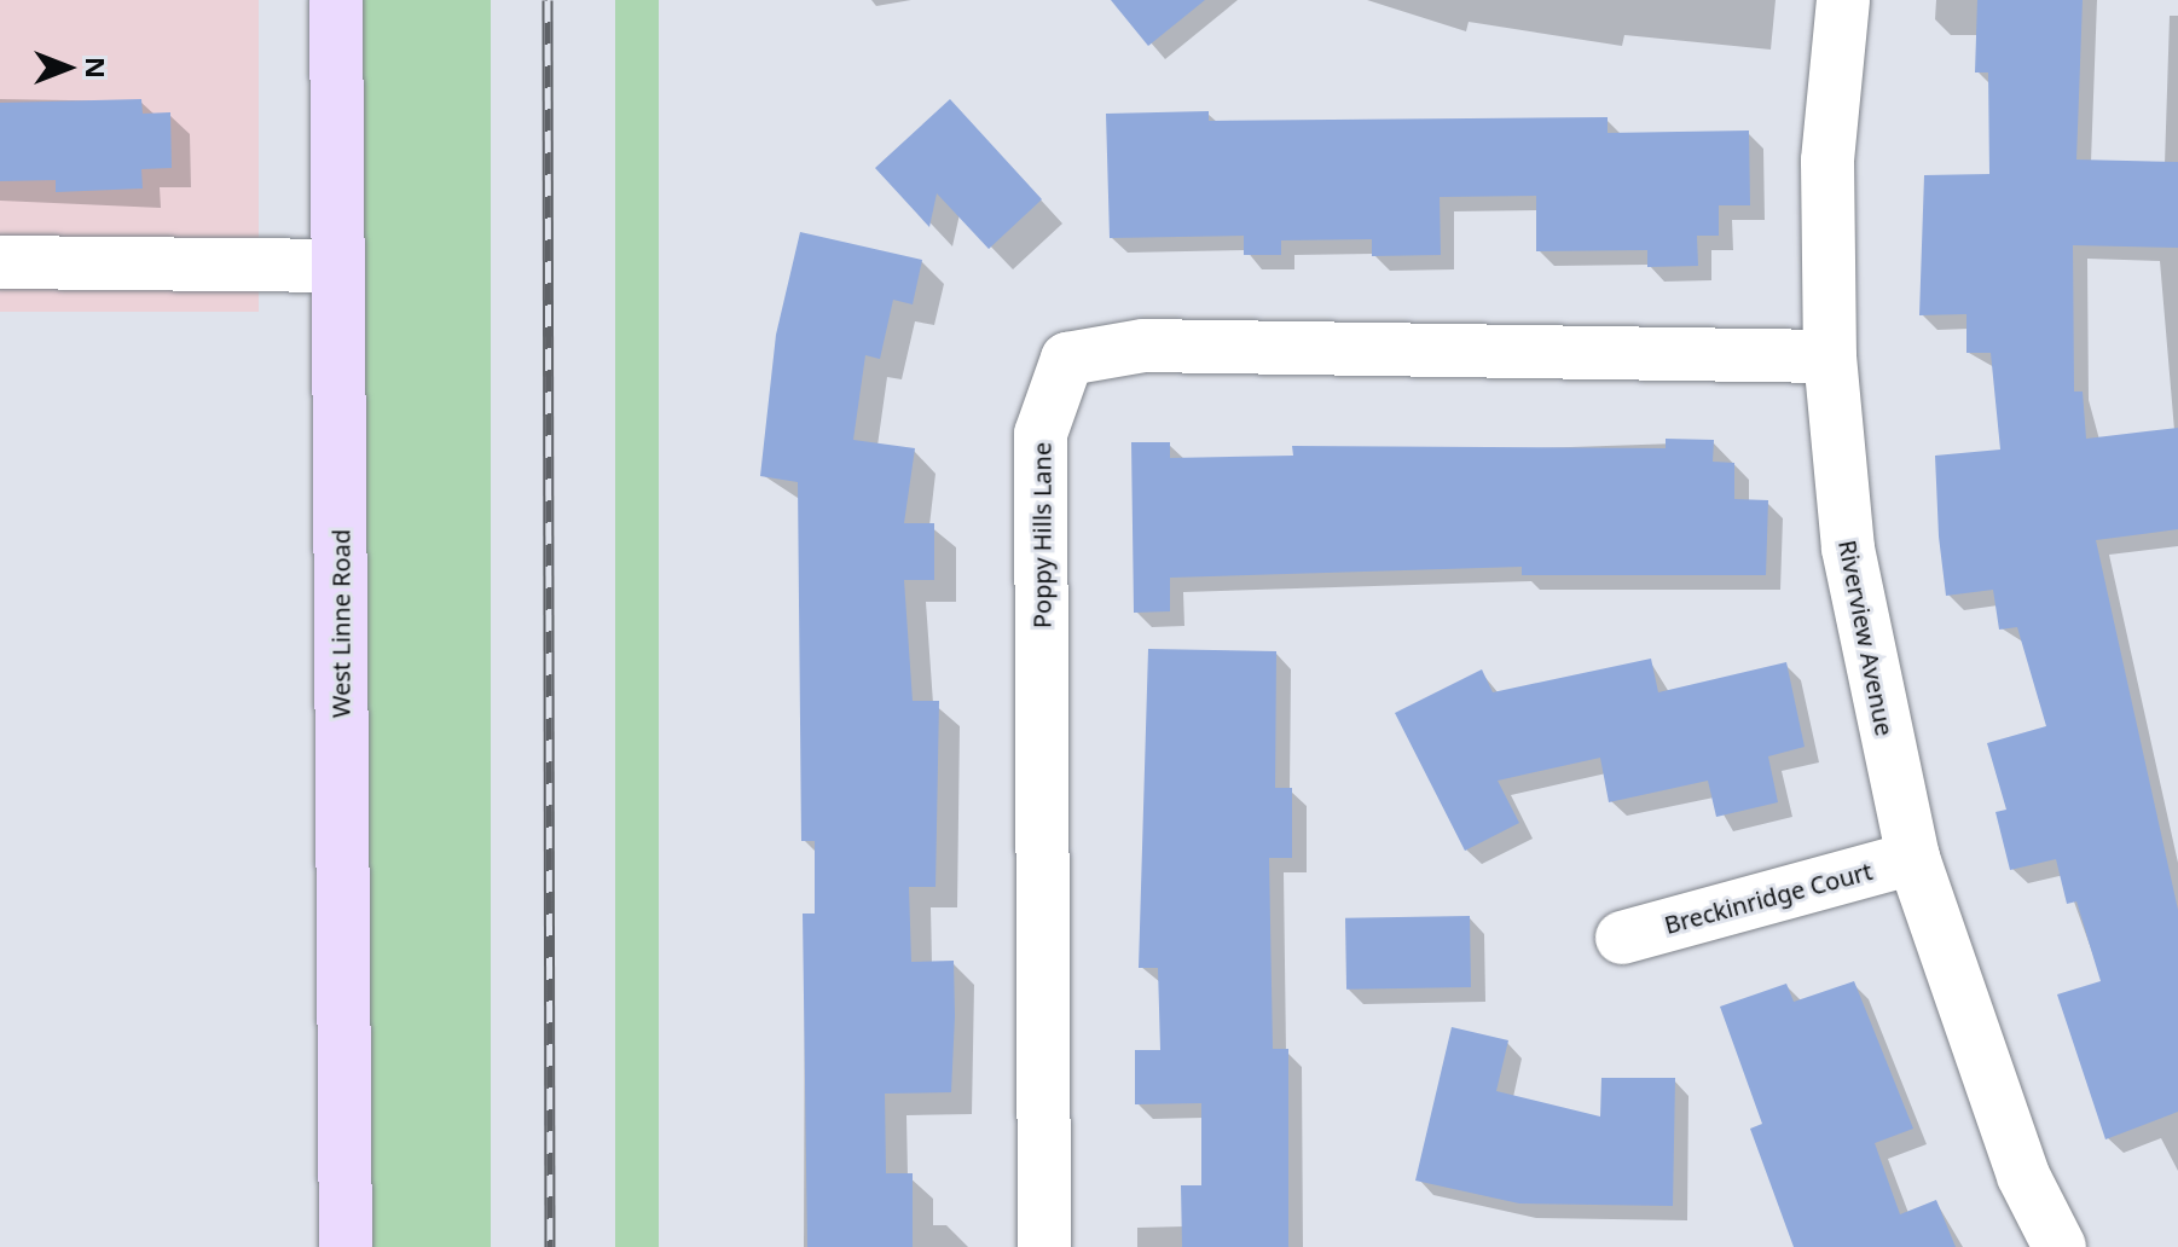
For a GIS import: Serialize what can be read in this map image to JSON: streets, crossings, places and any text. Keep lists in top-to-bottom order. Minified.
{"streets":{"main road":["West Linne Road"],"street":["Poppy Hills Lane","Riverview Avenue","Breckinridge Court"]},"crossings":[["Poppy Hills Lane","Riverview Avenue"],["Riverview Avenue","Breckinridge Court"]],"north":"right"}
